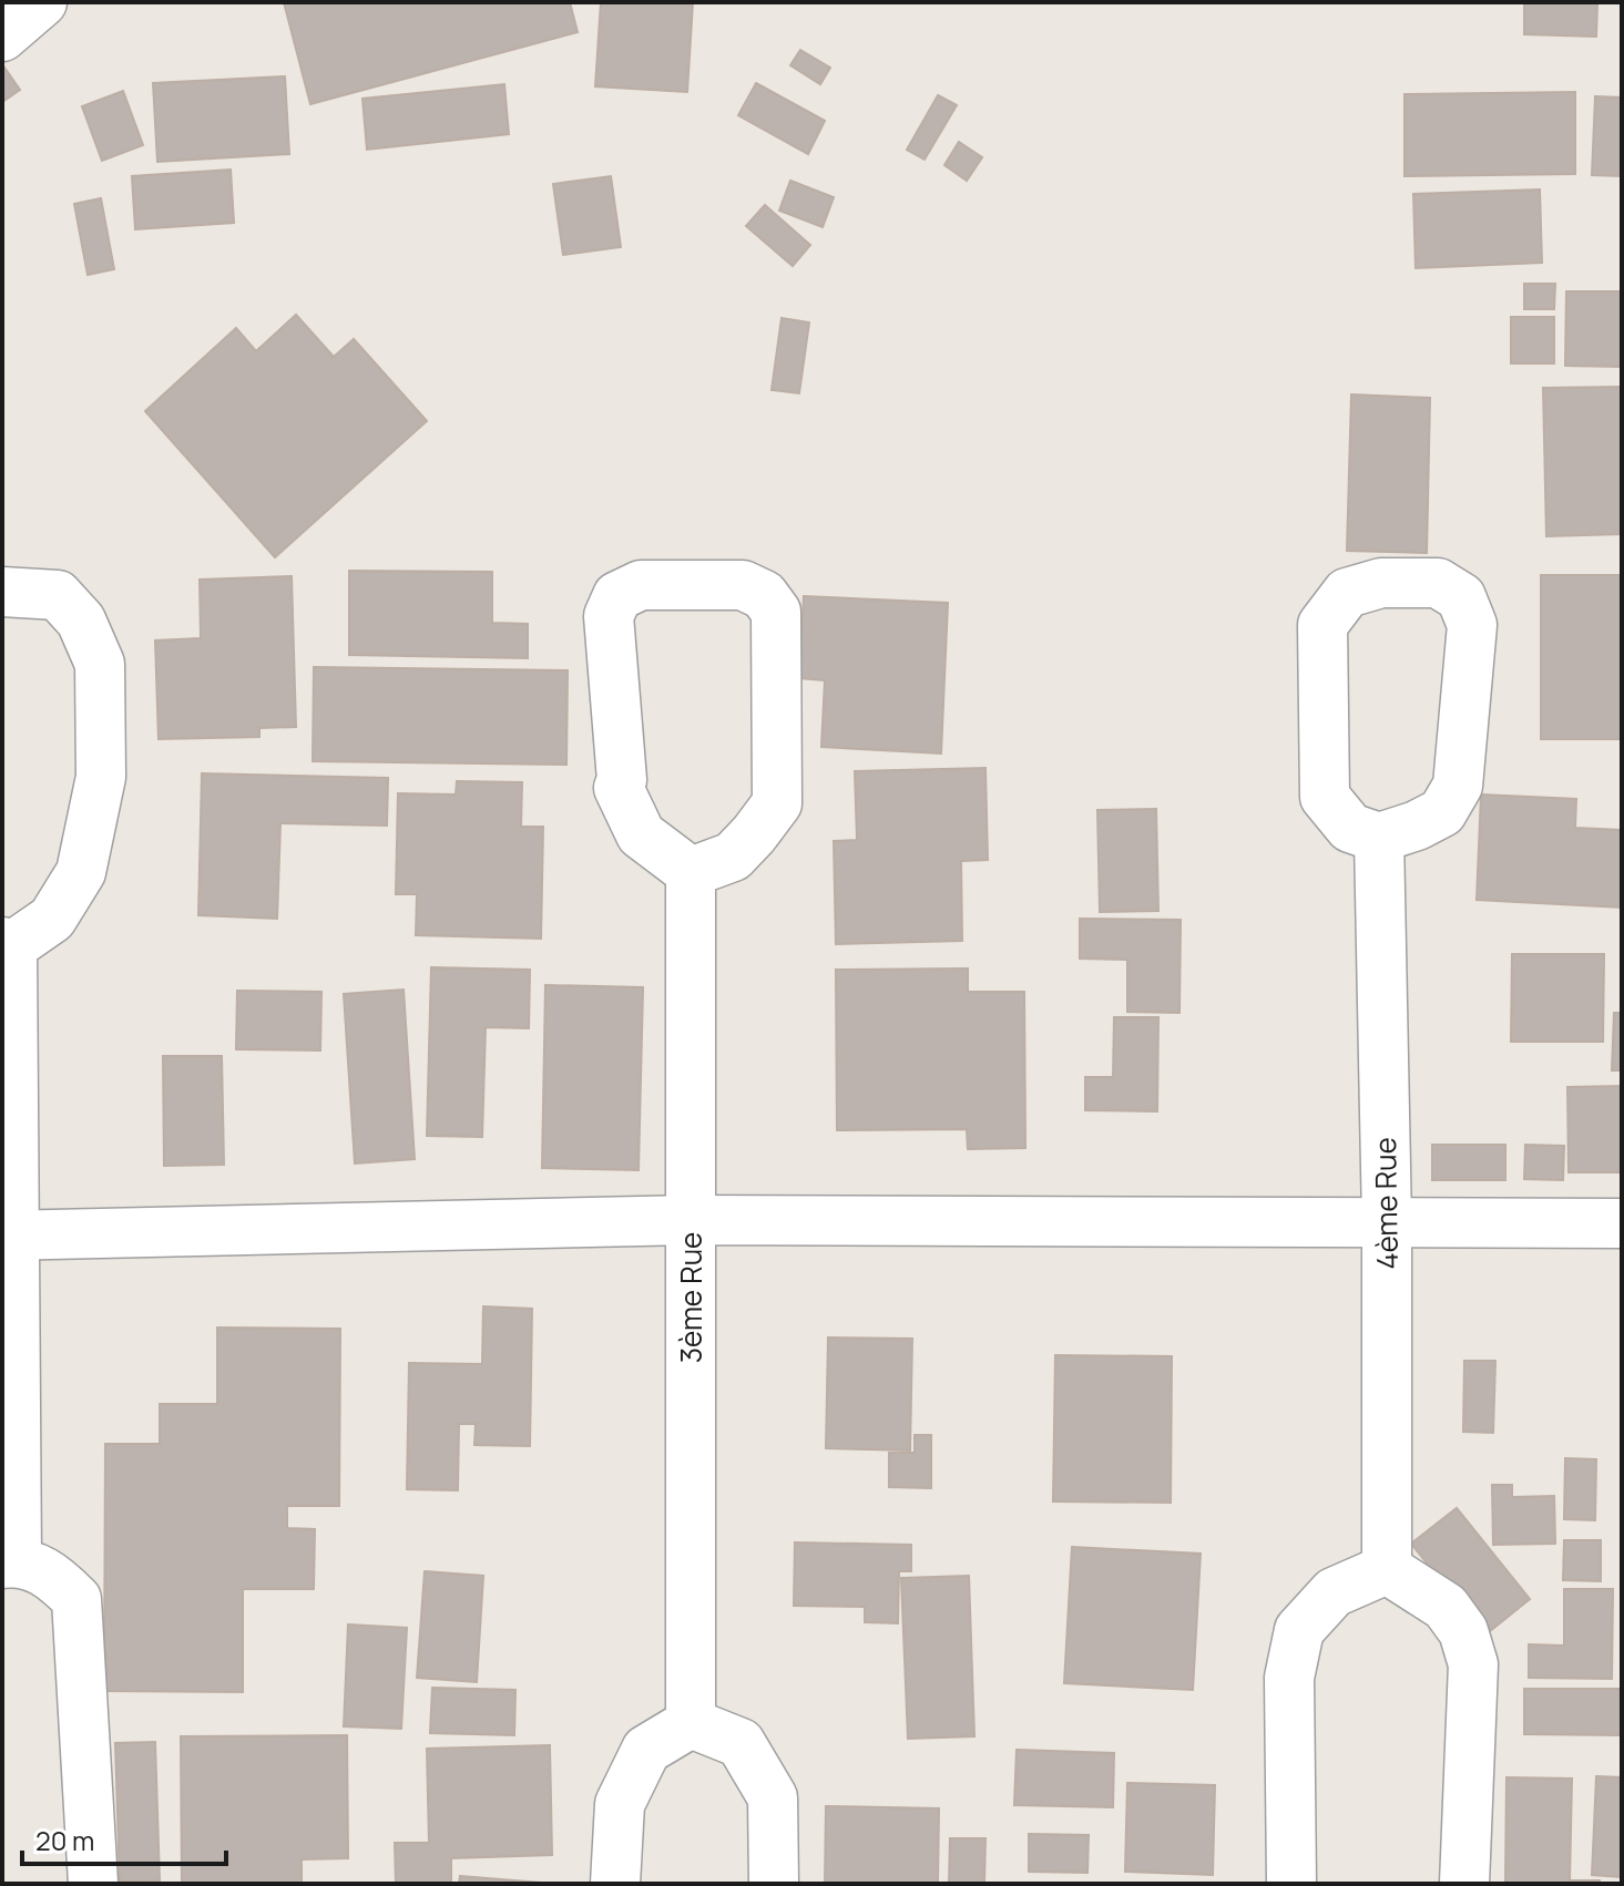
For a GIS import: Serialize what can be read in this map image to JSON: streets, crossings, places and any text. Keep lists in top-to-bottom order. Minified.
{"streets":{"street":["4ème Rue","3ème Rue"]},"scale_bar":"20 m"}
